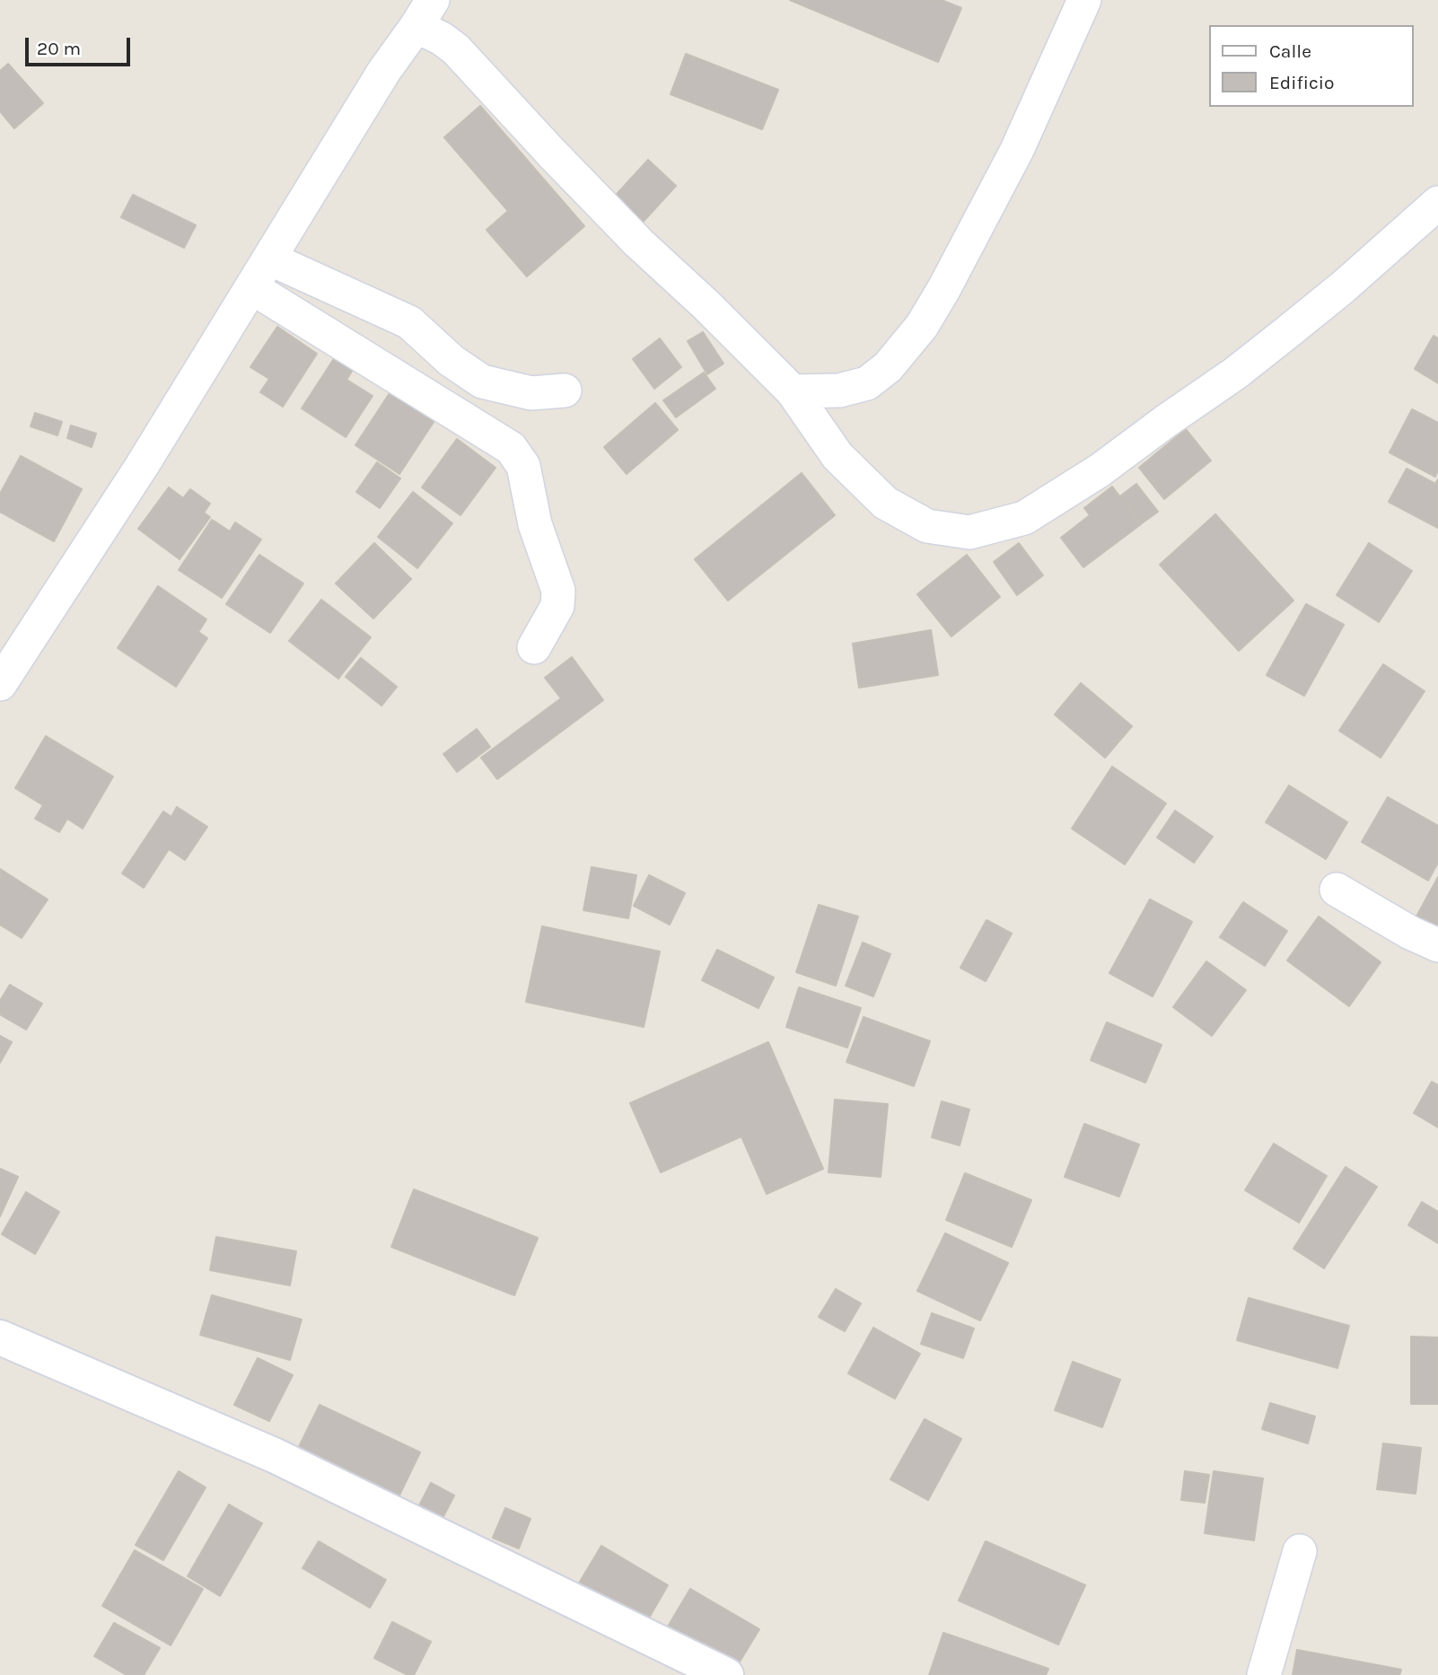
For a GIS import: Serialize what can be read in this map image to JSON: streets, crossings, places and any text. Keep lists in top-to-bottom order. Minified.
{"legend":["Calle","Edificio"],"scale_bar":"20 m"}
